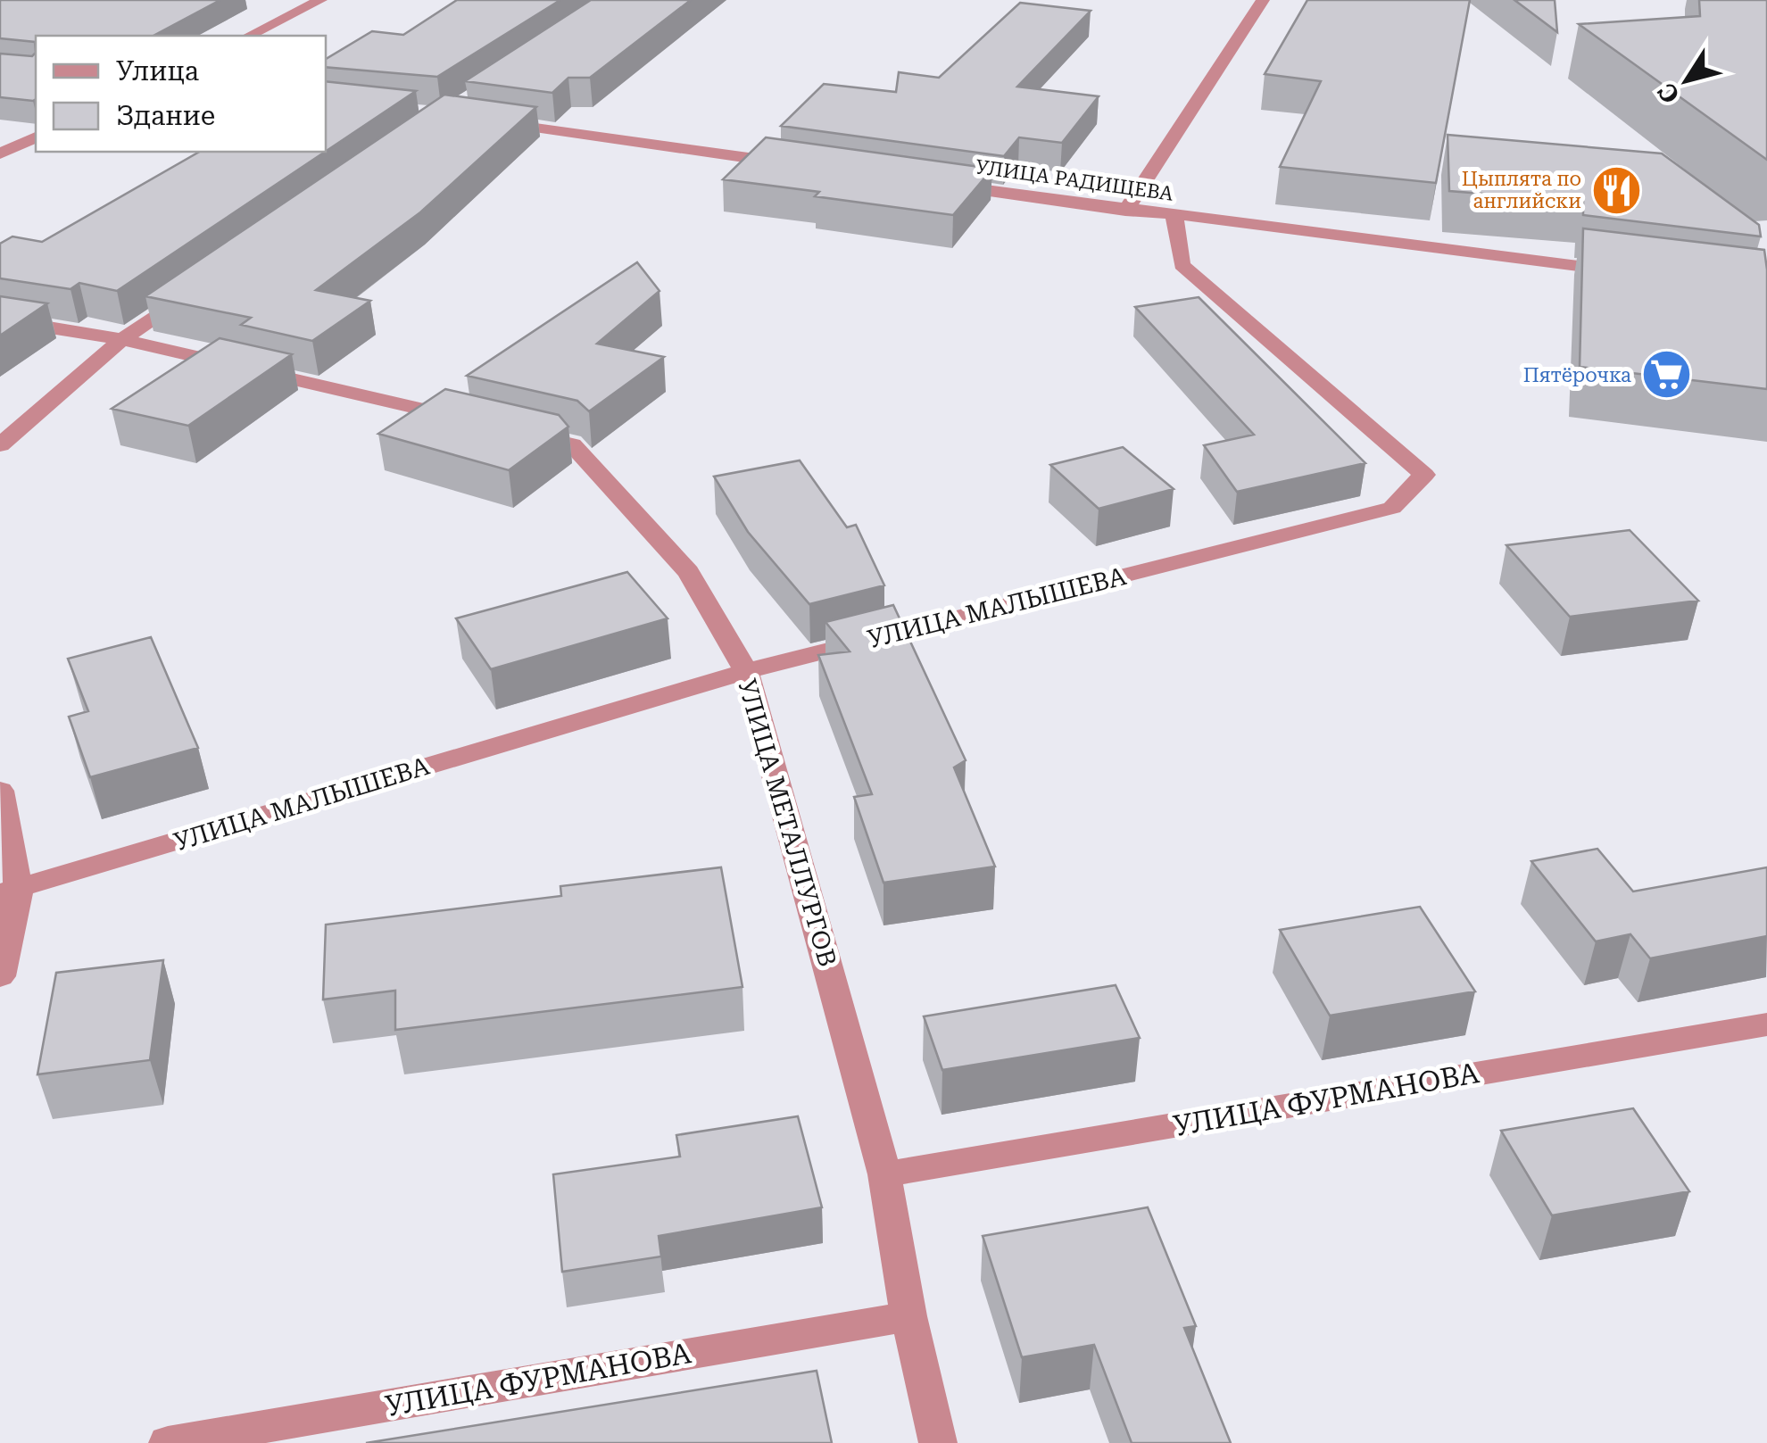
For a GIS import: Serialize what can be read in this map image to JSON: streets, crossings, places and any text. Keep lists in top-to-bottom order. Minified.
{"streets":{"street":["УЛИЦА РАДИЩЕВА","УЛИЦА МАЛЫШЕВА","УЛИЦА МЕТАЛЛУРГОВ","УЛИЦА ФУРМАНОВА"]},"crossings":[["УЛИЦА РАДИЩЕВА","УЛИЦА МАЛЫШЕВА"],["УЛИЦА МАЛЫШЕВА","УЛИЦА МЕТАЛЛУРГОВ"],["УЛИЦА МЕТАЛЛУРГОВ","УЛИЦА ФУРМАНОВА"]],"places":{"restaurant":["Цыплята по английски"],"supermarket":["Пятёрочка"]},"legend":["Улица","Здание"],"north":"bottom left"}
